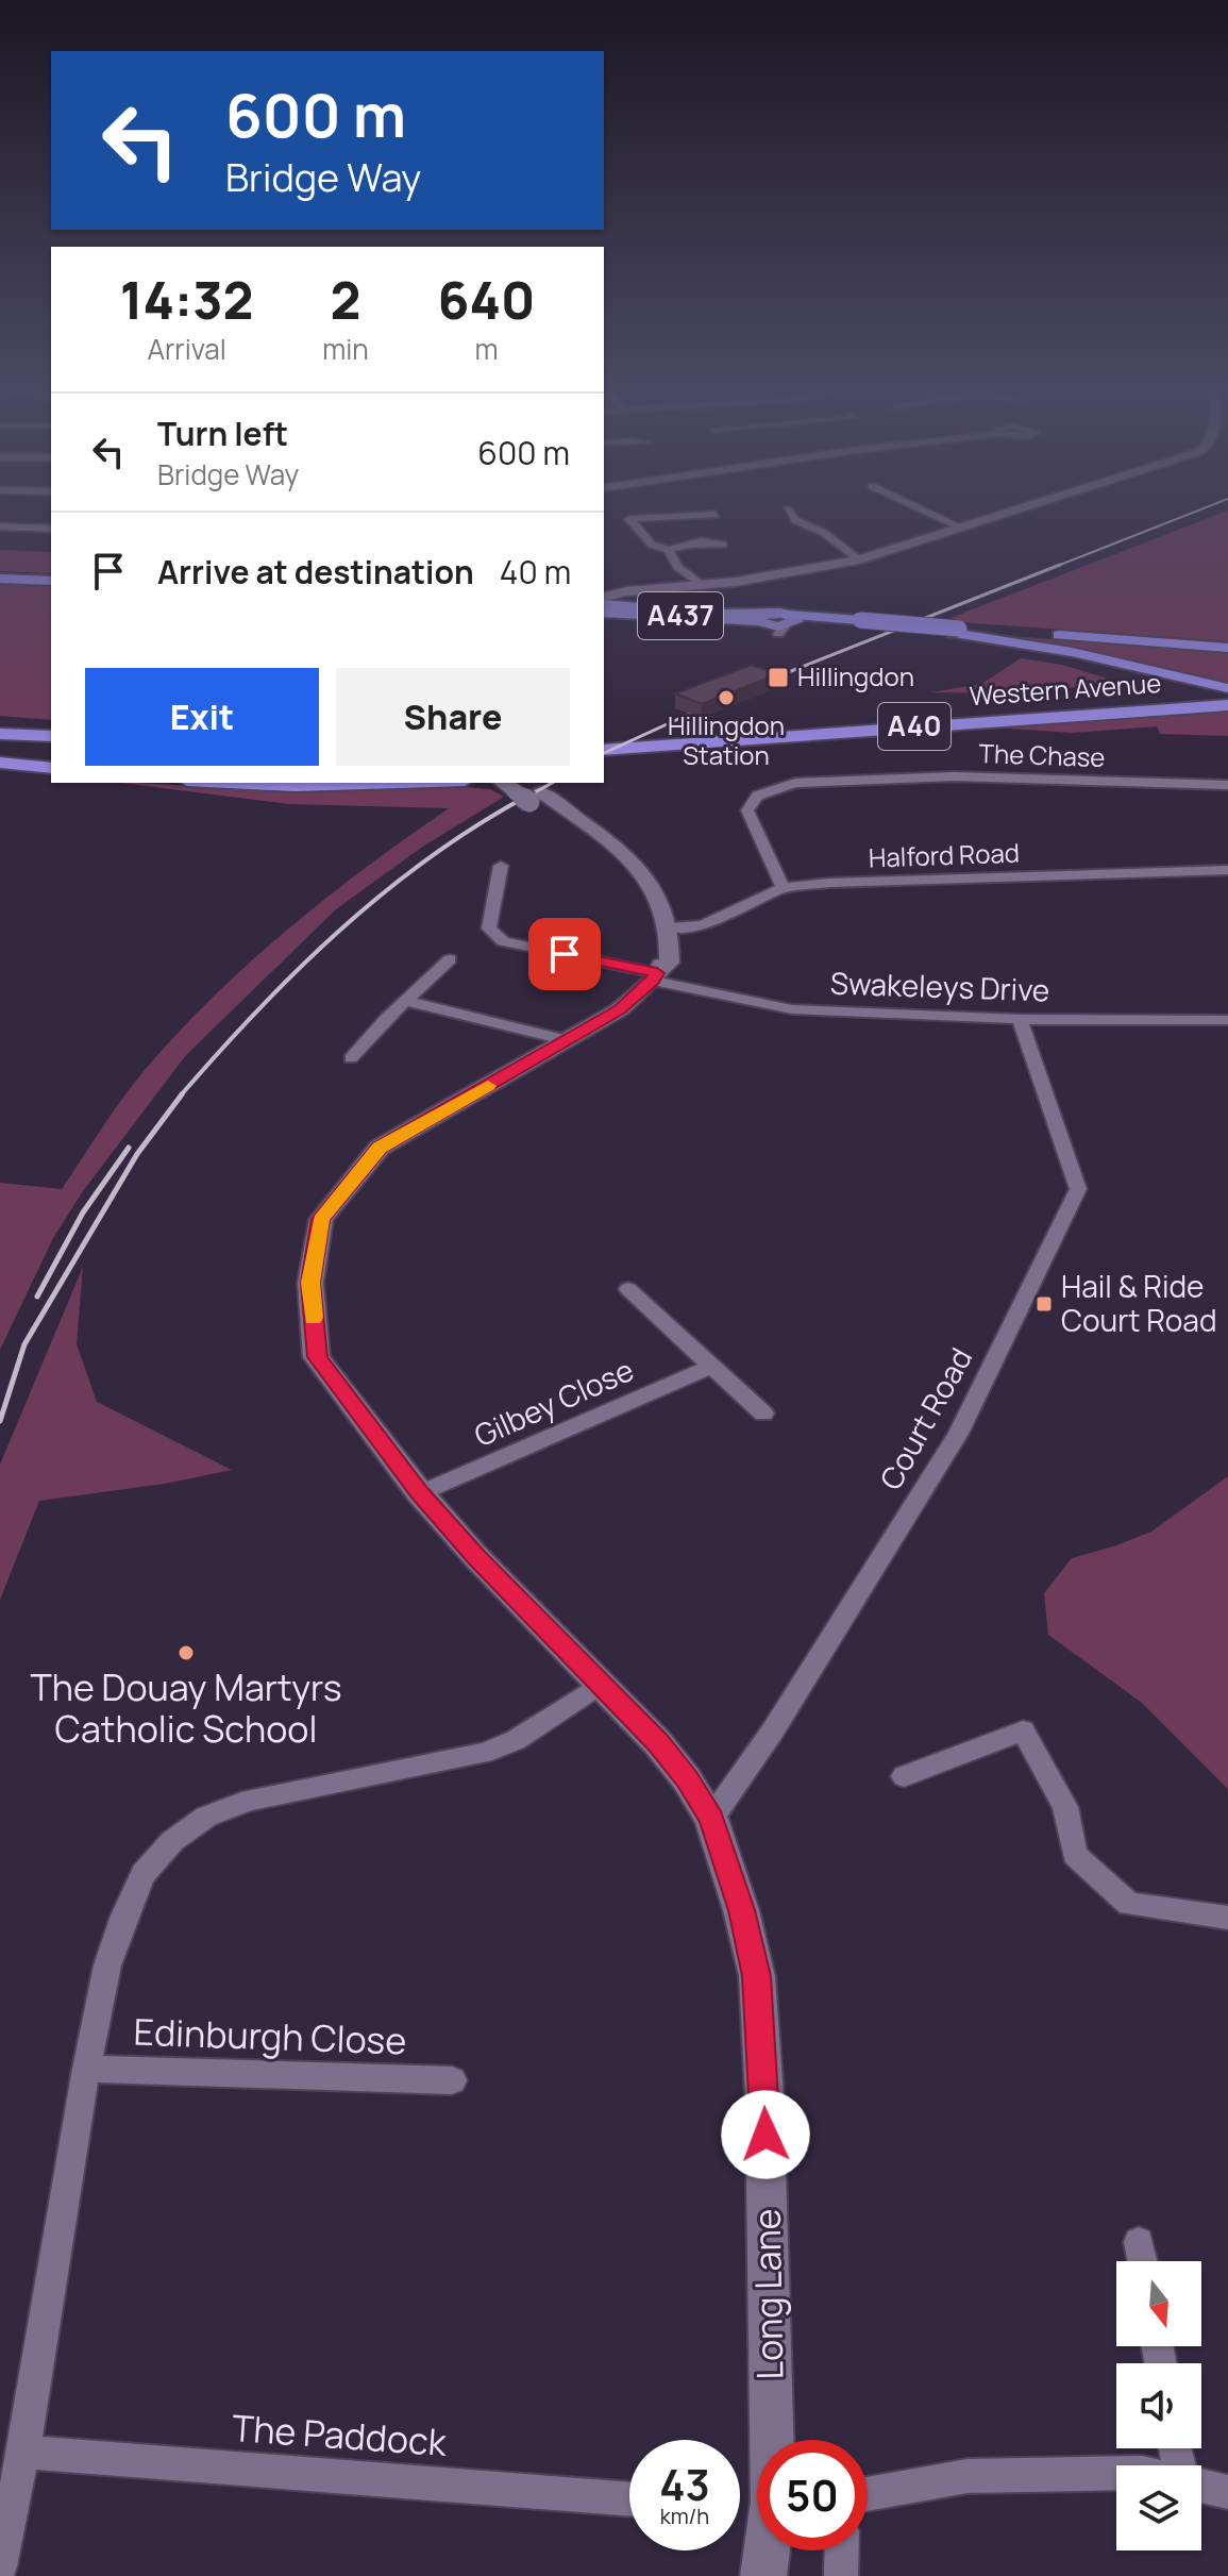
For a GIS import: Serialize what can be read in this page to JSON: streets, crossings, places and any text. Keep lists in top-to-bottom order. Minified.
{"streets":{"highway":["Western Avenue","A40"],"main road":["A437","Long Lane"],"street":["The Chase","Halford Road","Swakeleys Drive","Gilbey Close","Court Road","Edinburgh Close","The Paddock"]},"crossings":[["The Chase","Halford Road"],["Swakeleys Drive","Court Road"],["Swakeleys Drive","Long Lane"],["Gilbey Close","Long Lane"],["Court Road","Long Lane"]],"places":{"transit":["Hillingdon","Hail & Ride Court Road"],"other":["Hillingdon Station","The Douay Martyrs Catholic School"]},"north":"bottom","page":{"turn":["600 m","Bridge Way"],"eta":["14:32","Arrival","2","min","640","m"],"list":[{"name":"Turn left","note":"Bridge Way","value":"600 m"},{"name":"Arrive at destination","value":"40 m"}],"buttons":["Exit","Share"],"speed":"43 km/h","limit":"50"}}
